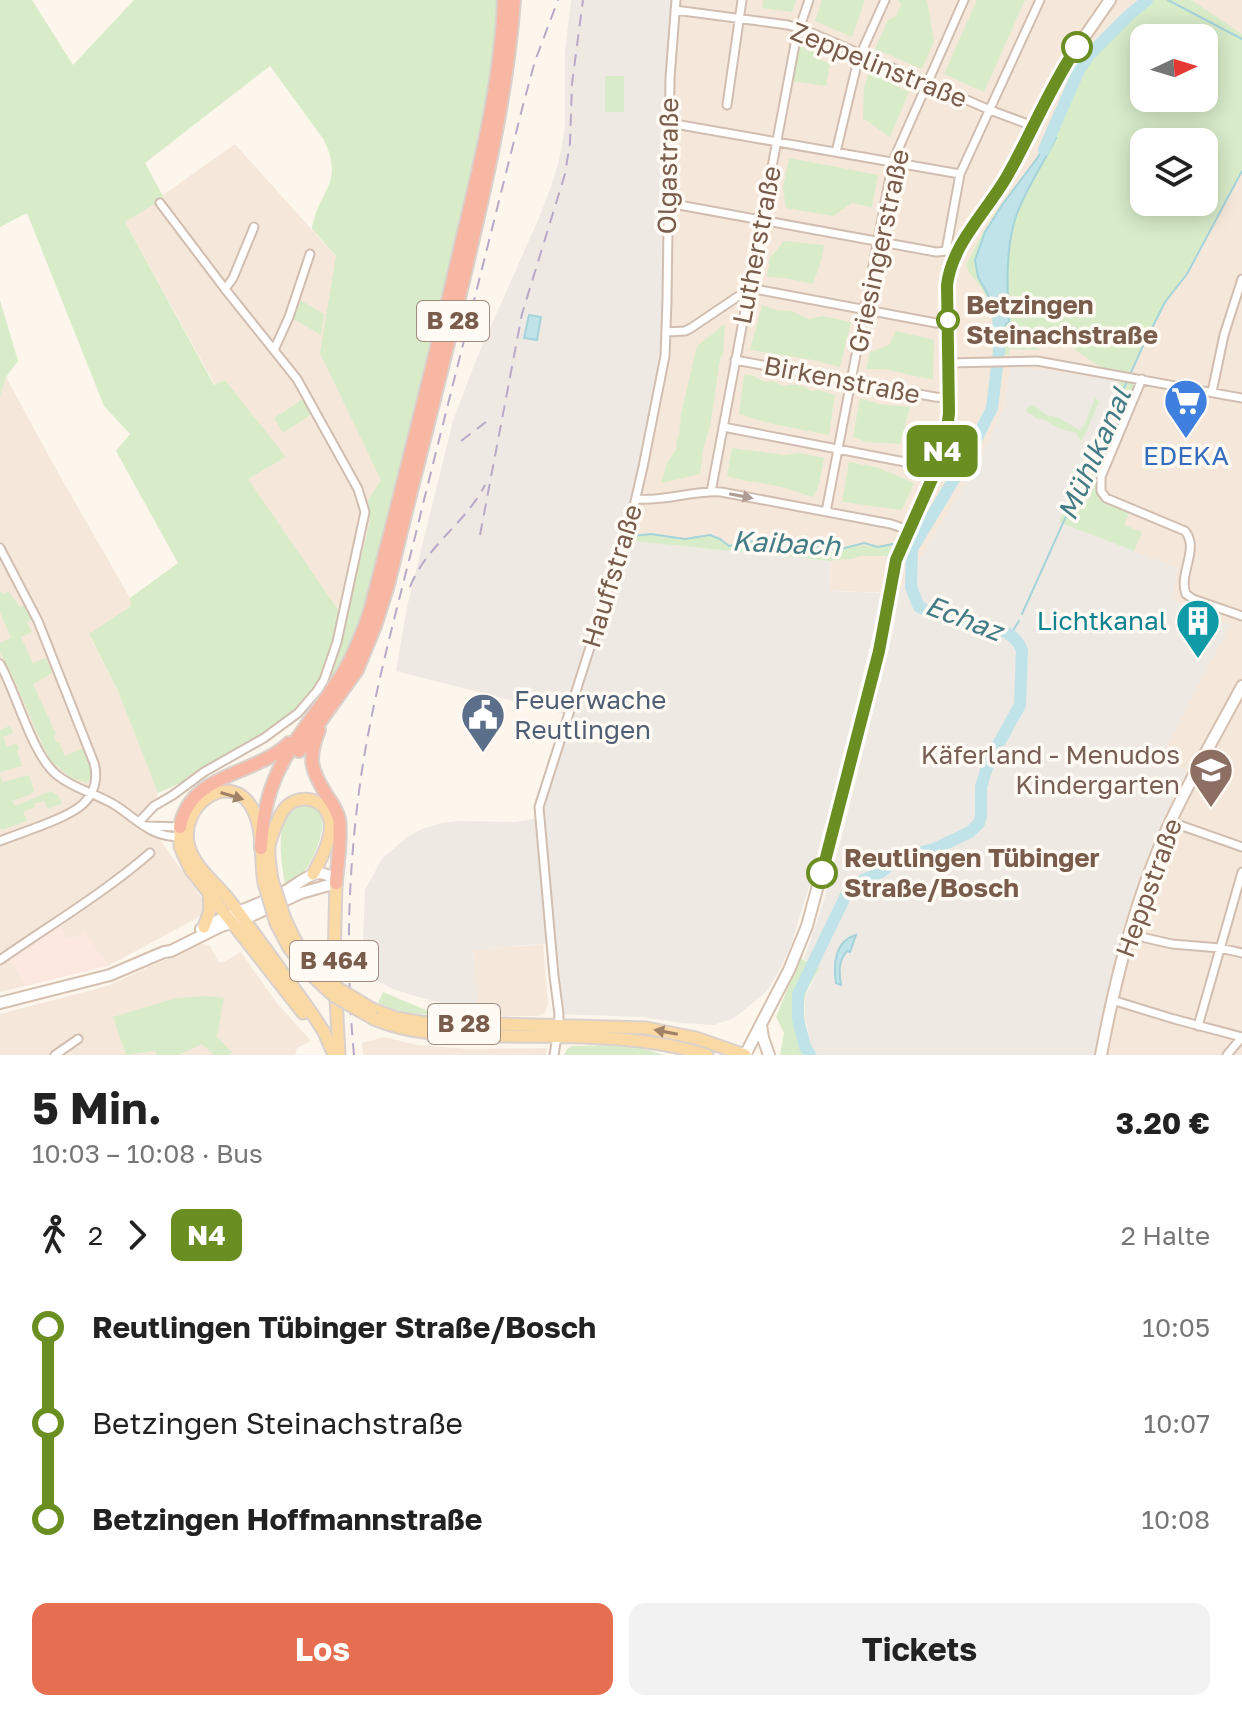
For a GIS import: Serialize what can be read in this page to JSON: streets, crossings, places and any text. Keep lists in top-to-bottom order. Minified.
{"streets":{"highway":["B 28","B 464"],"main road":["Heppstraße"],"street":["Zeppelinstraße","Olgastraße","Lutherstraße","Griesingerstraße","Birkenstraße","Hauffstraße"]},"crossings":[["Zeppelinstraße","Olgastraße"],["Zeppelinstraße","Lutherstraße"],["Zeppelinstraße","Griesingerstraße"],["Olgastraße","Hauffstraße"],["Lutherstraße","Birkenstraße"],["Griesingerstraße","Birkenstraße"],["B 28","Hauffstraße"],["B 28","B 464"]],"water":["Mühlkanal","Kaibach","Echaz"],"places":{"other":["Betzingen Steinachstraße","Reutlingen Tübinger Straße/Bosch"],"supermarket":["EDEKA"],"building":["Lichtkanal"],"public building":["Feuerwache Reutlingen"],"school or university":["Käferland - Menudos Kindergarten"]},"lines":["bus line N4"],"north":"right","page":{"on_map":"N4","heading":["5 Min.","10:03 – 10:08 · Bus","3.20 €"],"legs":["2","N4","2 Halte"],"list":[{"name":"Reutlingen Tübinger Straße/Bosch","value":"10:05"},{"name":"Betzingen Steinachstraße","value":"10:07"},{"name":"Betzingen Hoffmannstraße","value":"10:08"}],"buttons":["Los","Tickets"]}}
